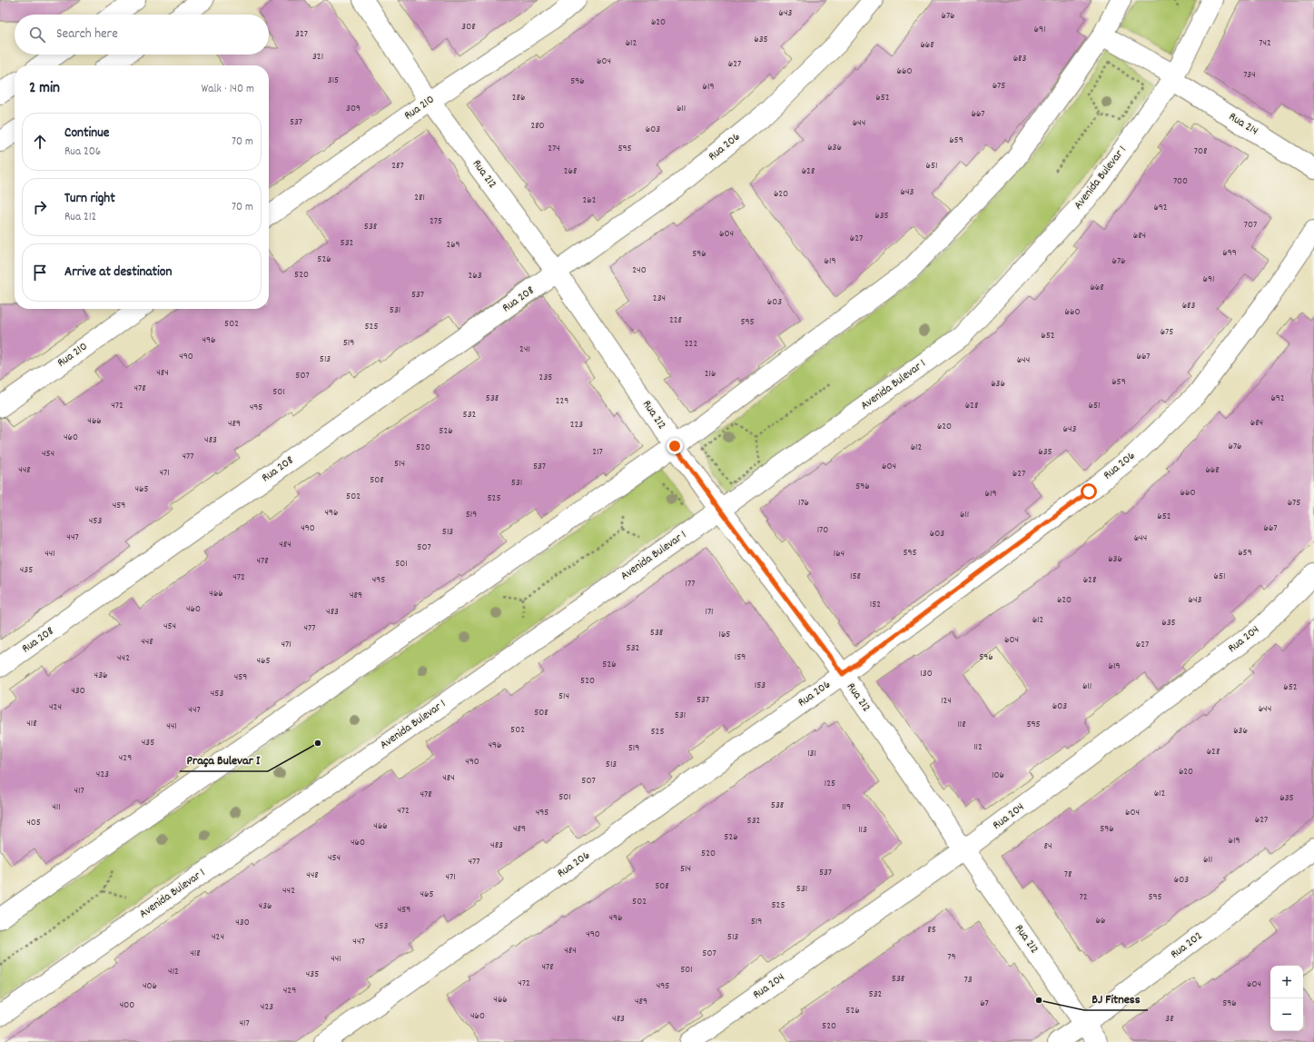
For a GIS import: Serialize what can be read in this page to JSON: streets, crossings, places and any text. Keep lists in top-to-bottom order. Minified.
{"streets":{"street":["Rua 210","Rua 214","Rua 206","Rua 212","Avenida Bulevar 1","Rua 208","Rua 204","Rua 202"]},"crossings":[["Rua 210","Rua 212"],["Rua 214","Avenida Bulevar 1"],["Rua 206","Rua 212"],["Rua 206","Rua 208"],["Rua 212","Avenida Bulevar 1"],["Rua 212","Rua 208"],["Rua 212","Rua 204"],["Rua 212","Rua 202"]],"places":["Praça Bulevar I","BJ Fitness"],"house_numbers":["643","676","620","308","691","327","635","612","742","668","321","683","604","627","660","734","315","596","675","619","286","652","309","611","667","537","644","280","603","659","636","274","595","708","287","651","268","628","700","643","620","281","262","692","635","275","707","538","604","684","627","532","269","699","596","526","619","676","240","520","263","691","668","537","234","603","683","531","660","228","595","502","525","675","652","496","519","222","241","490","667","513","644","484","216","507","235","659","636","478","501","538","692","229","472","628","651","495","532","466","684","489","223","620","643","526","460","483","676","520","612","217","635","454","477","514","537","604","448","668","471","627","508","531","596","465","660","619","502","525","176","675","459","496","519","611","652","453","490","667","170","513","603","447","644","484","507","595","659","441","164","636","478","501","435","158","651","472","495","628","177","466","489","620","643","152","460","483","171","612","635","454","477","538","165","604","448","471","627","532","159","596","442","465","526","619","130","436","459","520","153","611","652","430","453","514","537","124","603","424","644","447","508","531","418","118","595","441","502","636","525","435","496","112","519","628","131","429","490","513","620","423","106","484","507","125","417","612","478","501","635","538","411","119","472","495","604","627","532","405","466","489","596","113","526","619","460","483","84","520","454","611","477","514","537","78","448","471","603","508","531","442","465","72","595","502","525","436","459","496","66","519","430","453","85","490","424","513","447","484","418","507","79","441","478","501","412","435","538","73","472","604","406","495","429","532","466","489","67","596","400","423","526","460","483","38","417","520"],"page":{"search":"Search here","heading":["2 min","Walk · 140 m"],"list":[["Continue","Rua 206","70 m"],["Turn right","Rua 212","70 m"],"Arrive at destination"],"map_buttons":["+","−"]}}
